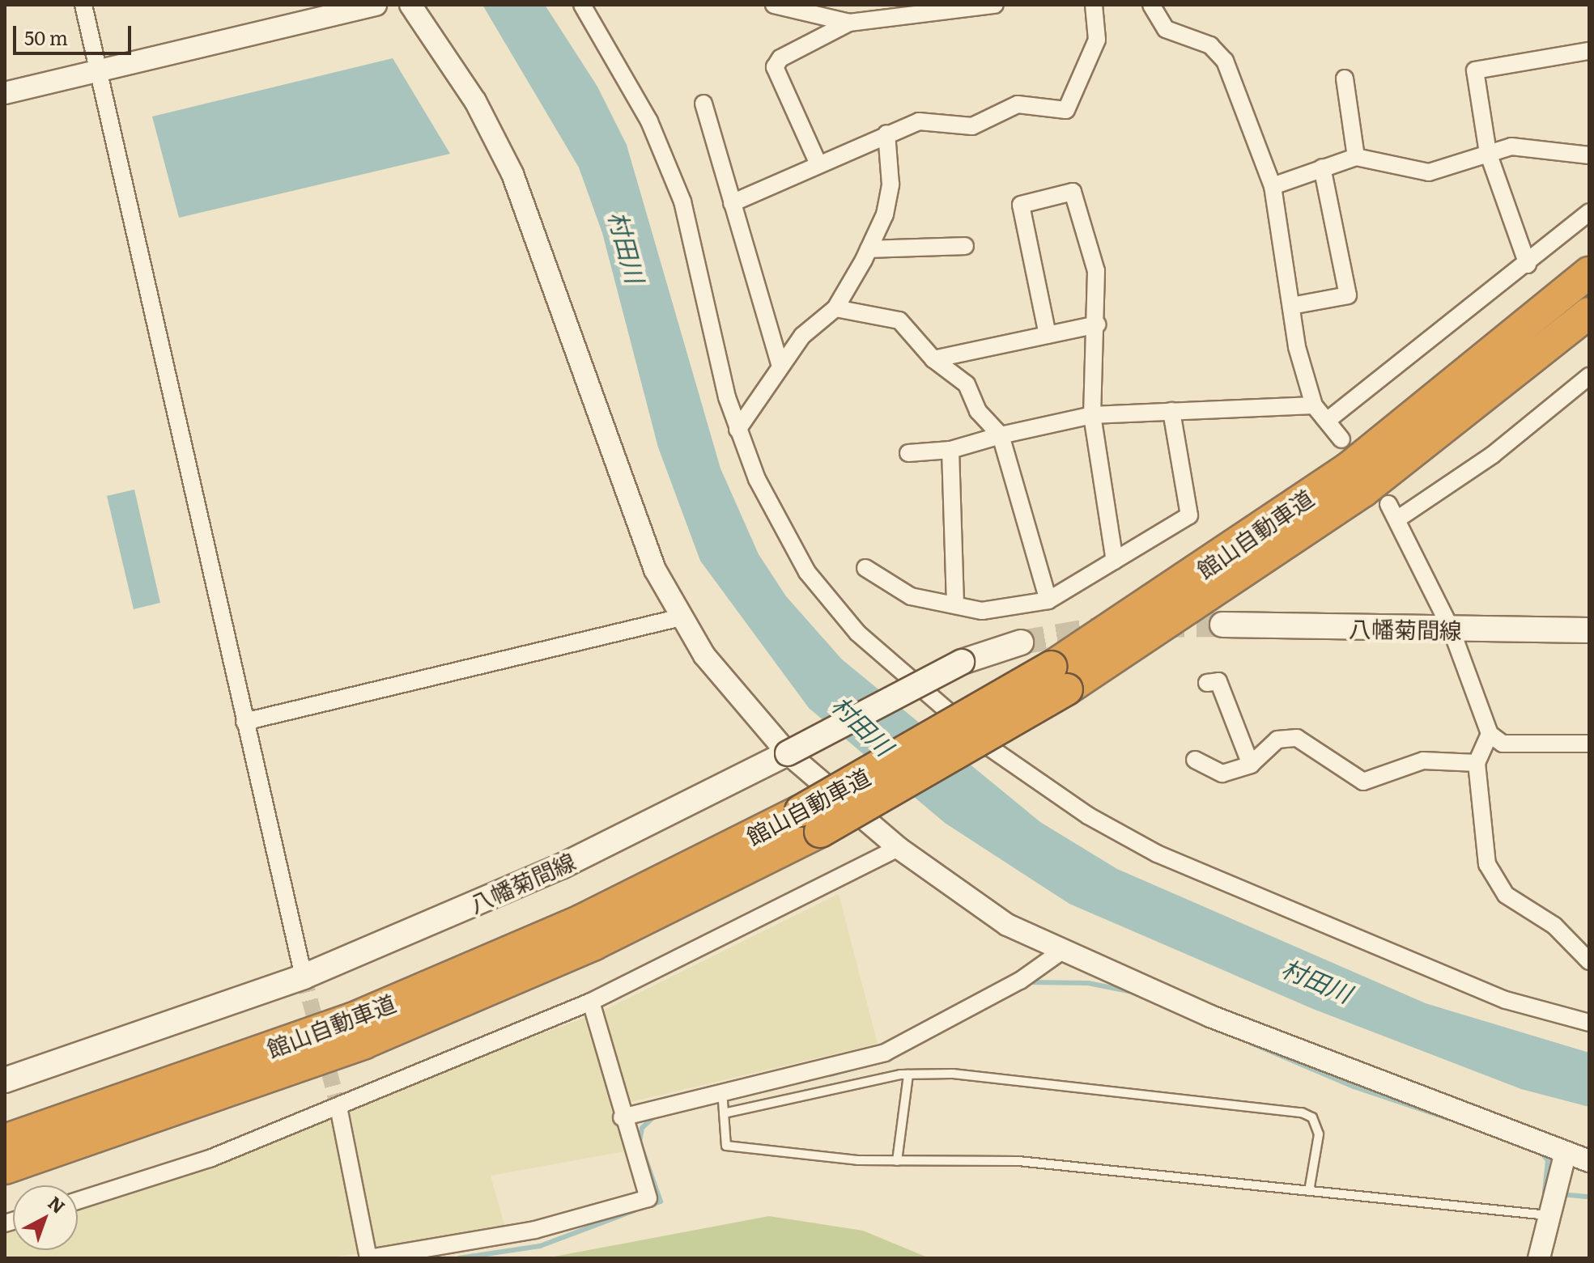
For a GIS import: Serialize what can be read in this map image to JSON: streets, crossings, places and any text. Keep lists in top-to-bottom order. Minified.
{"streets":{"highway":["館山自動車道"],"main road":["八幡菊間線"]},"water":["村田川"],"scale_bar":"50 m","north":"top right"}
